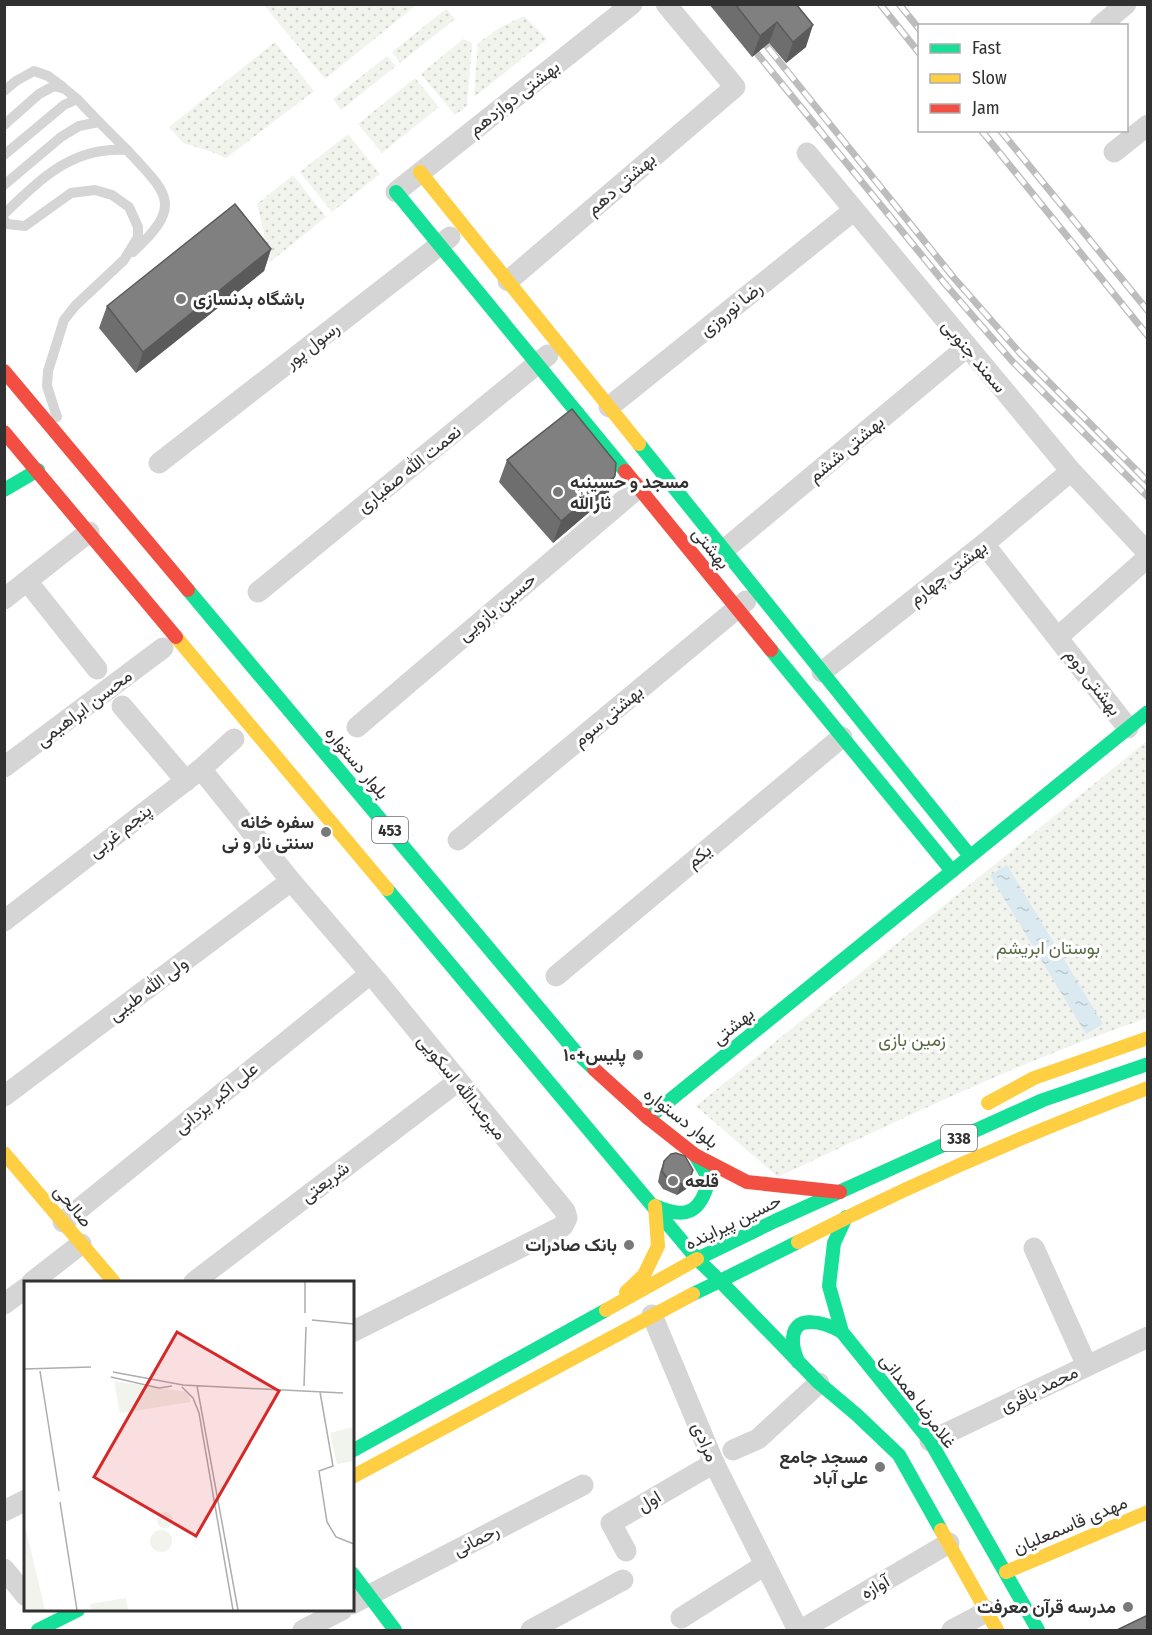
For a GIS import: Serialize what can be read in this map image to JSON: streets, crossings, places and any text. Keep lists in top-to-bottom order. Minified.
{"streets":{"main road":["بهشتی","بلوار دستواره","453","338","صالحی","حسین پیراینده","غلامرضا همدانی","مهدی قاسمعلیان"],"street":["بهشتی دوازدهم","بهشتی دهم","رضا نوروزی","رسول پور","سمند جنوبی","بهشتی ششم","نعمت الله صفیاری","بهشتی چهارم","حسین بازویی","بهشتی دوم","محسن ابراهیمی","بهشتی سوم","پنجم غربی","یکم","ولی الله طیبی","میرعبدالله اسکویی","علی اکبر یزدانی","شریعتی","محمد باقری","مرادی","اول","رحمانی","آوازه"]},"crossings":[["بهشتی دوازدهم","بهشتی"],["رضا نوروزی","سمند جنوبی"],["رسول پور","بهشتی"],["سمند جنوبی","بهشتی ششم"],["سمند جنوبی","بهشتی چهارم"],["سمند جنوبی","بهشتی دوم"],["نعمت الله صفیاری","بهشتی"],["بهشتی","حسین بازویی"],["بهشتی","بهشتی دوم"],["بهشتی","بهشتی سوم"],["بهشتی","بلوار دستواره"],["بهشتی","یکم"],["بهشتی چهارم","بهشتی دوم"],["بلوار دستواره","حسین پیراینده"],["453","حسین پیراینده"],["پنجم غربی","میرعبدالله اسکویی"],["ولی الله طیبی","میرعبدالله اسکویی"],["میرعبدالله اسکویی","علی اکبر یزدانی"],["میرعبدالله اسکویی","شریعتی"],["علی اکبر یزدانی","صالحی"],["حسین پیراینده","غلامرضا همدانی"],["حسین پیراینده","مرادی"],["محمد باقری","غلامرضا همدانی"],["غلامرضا همدانی","مهدی قاسمعلیان"],["مرادی","اول"],["مرادی","آوازه"]],"parks":["بوستان ابریشم","زمین بازی"],"places":["باشگاه بدنسازی","مسجد و حسینیه ثارالله","سفره خانه سنتی نار و نی","پلیس+۱۰","قلعه","بانک صادرات","مسجد جامع علی آباد","مدرسه قرآن معرفت"],"legend":["Fast","Slow","Jam"]}
